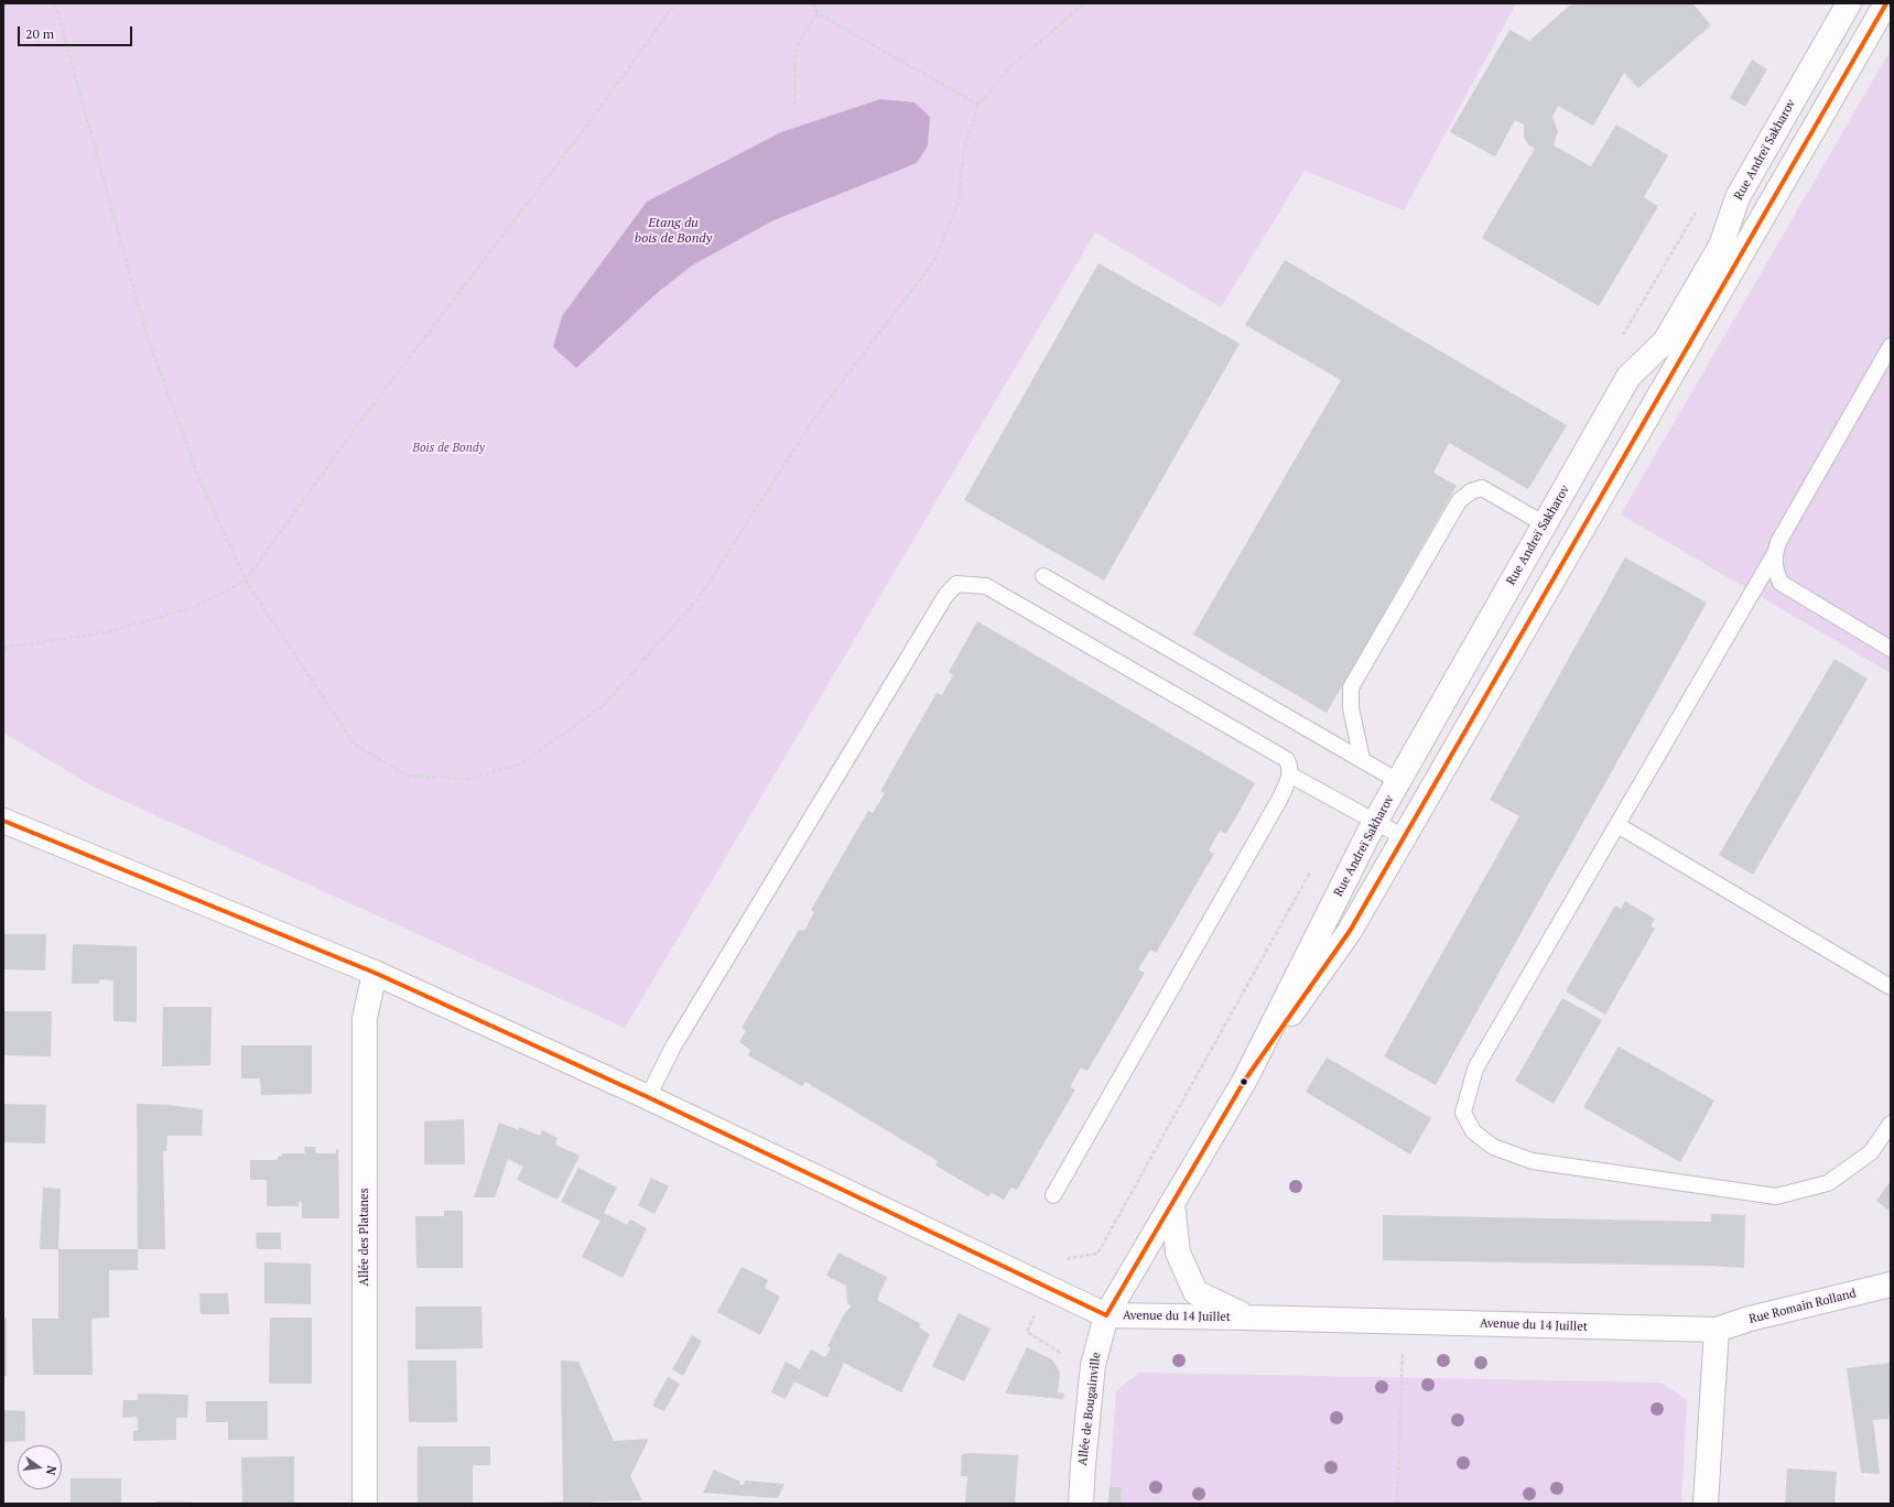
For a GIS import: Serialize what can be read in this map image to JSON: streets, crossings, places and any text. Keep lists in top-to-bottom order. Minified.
{"streets":{"street":["Rue Andreï Sakharov","Allée des Platanes","Rue Romain Rolland","Avenue du 14 Juillet","Allée de Bougainville"]},"crossings":[["Rue Andreï Sakharov","Avenue du 14 Juillet"],["Rue Andreï Sakharov","Allée de Bougainville"],["Allée des Platanes","Avenue du 14 Juillet"],["Rue Romain Rolland","Avenue du 14 Juillet"],["Avenue du 14 Juillet","Allée de Bougainville"]],"water":["Etang du bois de Bondy"],"parks":["Bois de Bondy"],"scale_bar":"20 m","north":"right"}
